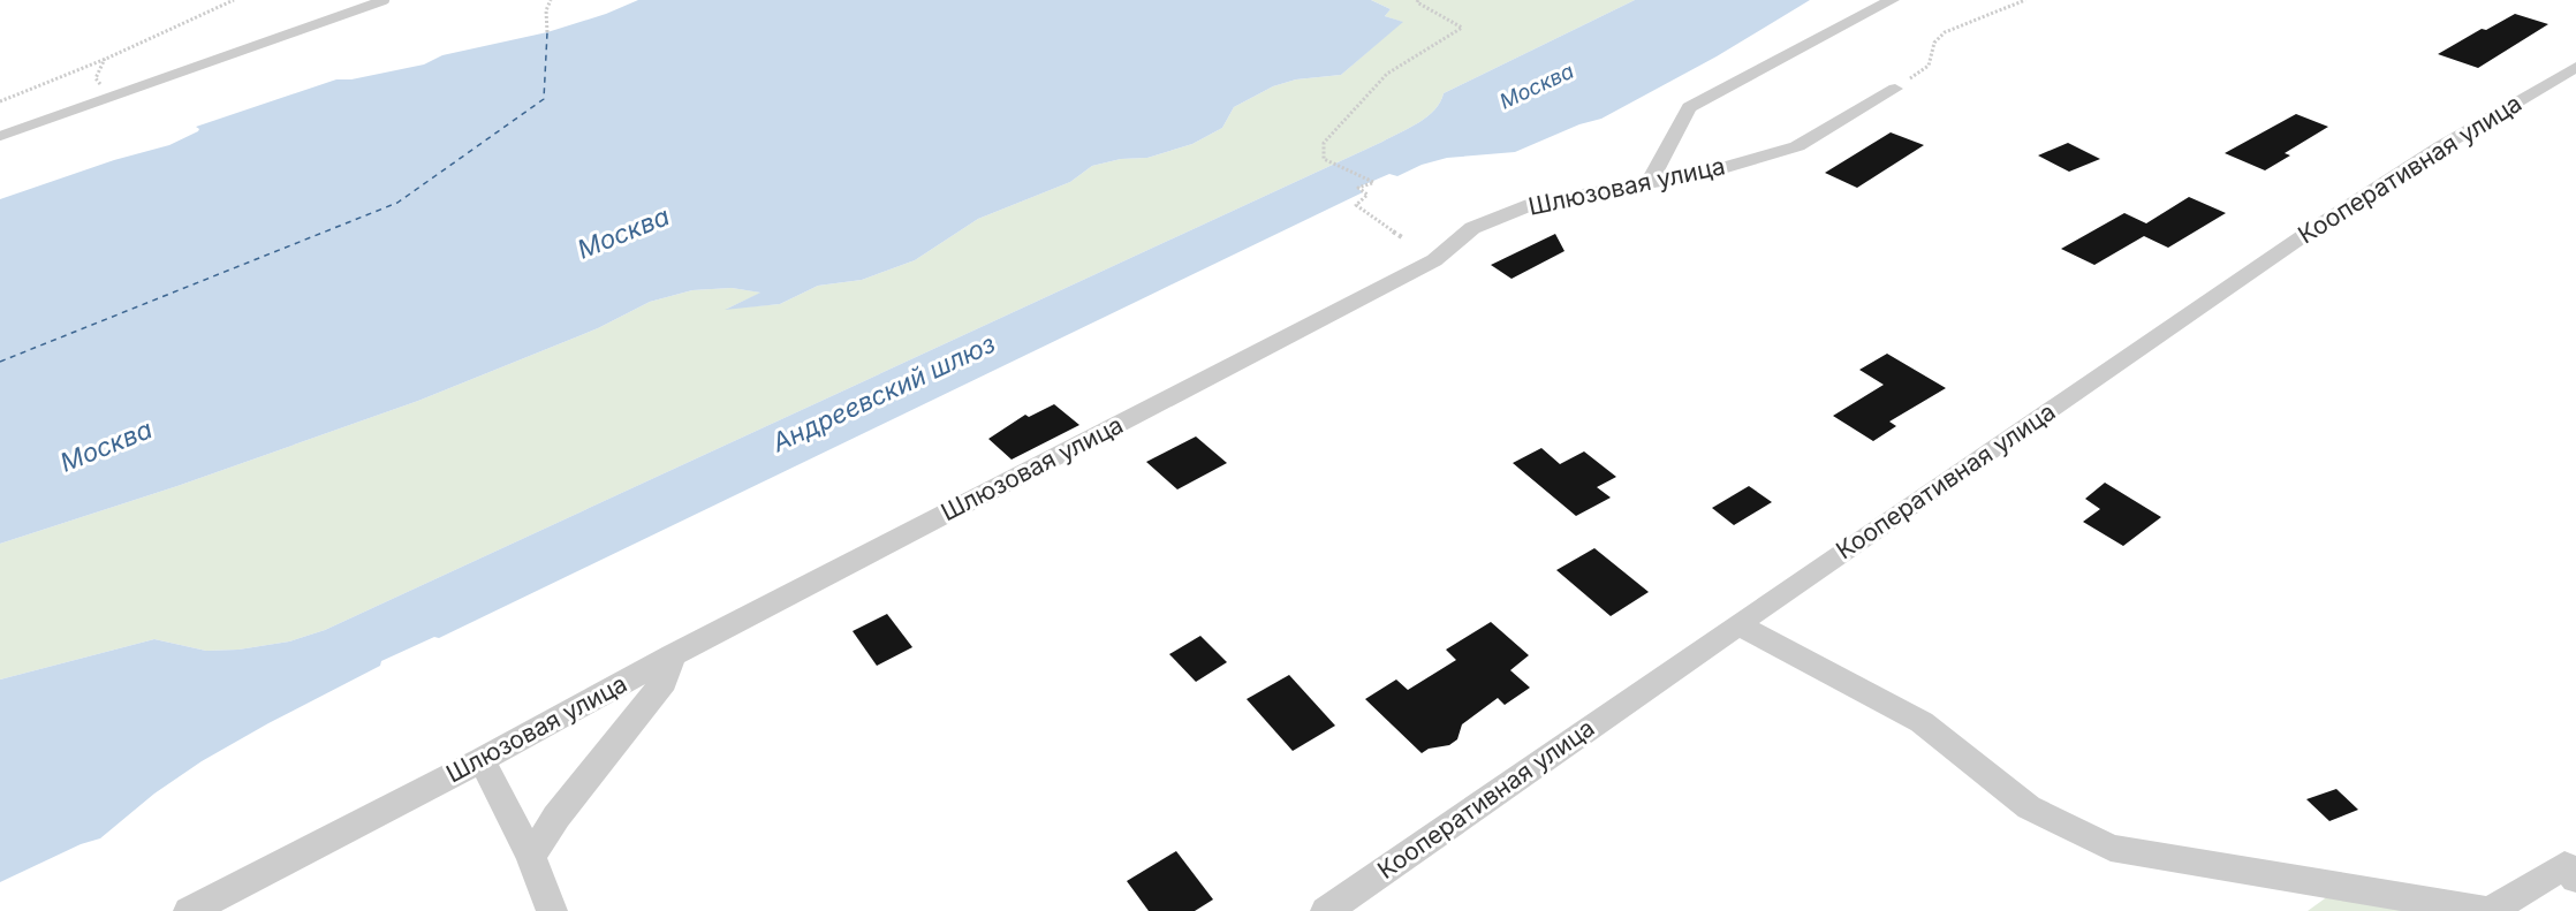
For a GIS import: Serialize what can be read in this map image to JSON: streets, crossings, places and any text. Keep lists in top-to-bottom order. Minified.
{"streets":{"street":["Кооперативная улица","Шлюзовая улица"]},"water":["Москва","Андреевский шлюз"]}
